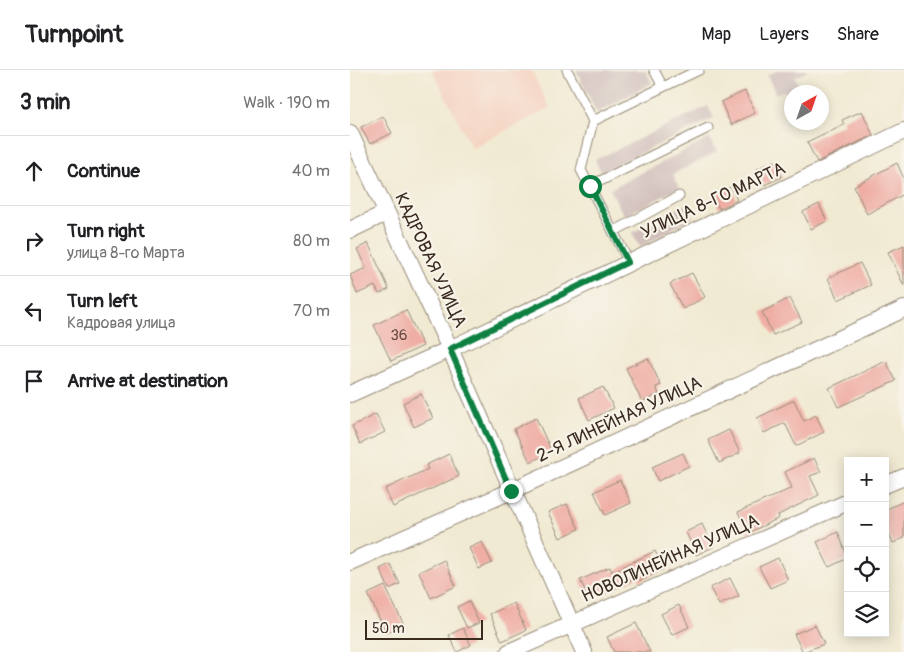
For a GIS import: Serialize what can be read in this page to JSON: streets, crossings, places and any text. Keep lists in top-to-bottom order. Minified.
{"streets":{"street":["УЛИЦА 8-ГО МАРТА","КАДРОВАЯ УЛИЦА","2-Я ЛИНЕЙНАЯ УЛИЦА","НОВОЛИНЕЙНАЯ УЛИЦА"]},"crossings":[["УЛИЦА 8-ГО МАРТА","КАДРОВАЯ УЛИЦА"],["КАДРОВАЯ УЛИЦА","2-Я ЛИНЕЙНАЯ УЛИЦА"],["КАДРОВАЯ УЛИЦА","НОВОЛИНЕЙНАЯ УЛИЦА"]],"house_numbers":["36"],"scale_bar":"50 m","north":"top right","page":{"header":"Turnpoint","nav":["Map","Layers","Share"],"heading":["3 min","Walk · 190 m"],"list":[["Continue","40 m"],["Turn right","улица 8-го Марта","80 m"],["Turn left","Кадровая улица","70 m"],"Arrive at destination"],"map_buttons":["+","−"],"scale":"50 m"}}
